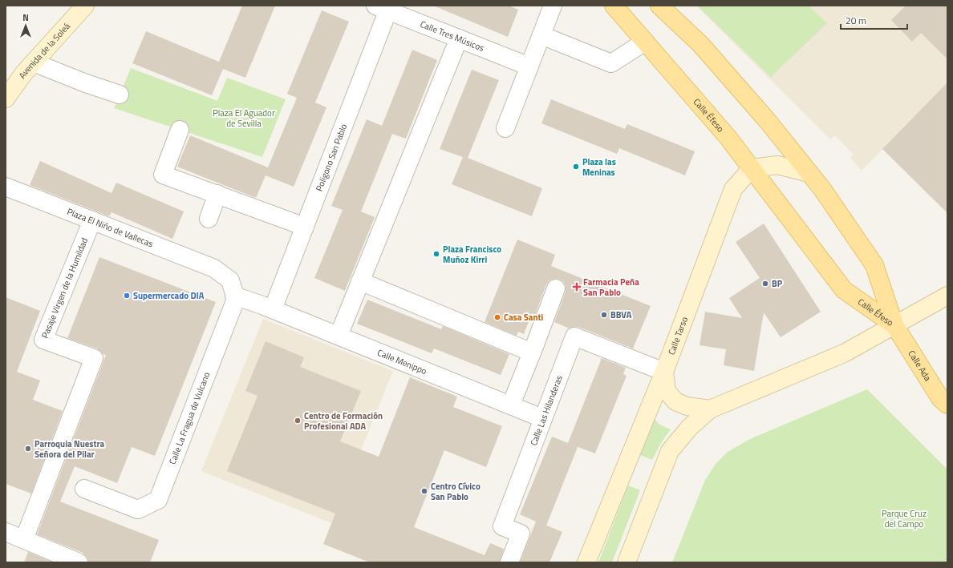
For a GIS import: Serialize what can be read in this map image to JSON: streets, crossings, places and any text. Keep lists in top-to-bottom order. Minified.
{"streets":{"main road":["Calle Éfeso","Calle Ada"],"street":["Calle Tres Músicos","Avenida de la Soleá","Poligono San Pablo","Plaza El Niño de Vallecas","Pasaje Virgen de la Humildad","Calle Tarso","Calle Menippo","Calle Las Hilanderas","Calle La Fragua de Vulcano"]},"crossings":[["Calle Tres Músicos","Poligono San Pablo"],["Calle Éfeso","Calle Tarso"],["Calle Éfeso","Calle Ada"],["Poligono San Pablo","Calle Menippo"],["Plaza El Niño de Vallecas","Pasaje Virgen de la Humildad"],["Plaza El Niño de Vallecas","Calle La Fragua de Vulcano"],["Calle Tarso","Calle Las Hilanderas"],["Calle Menippo","Calle Las Hilanderas"],["Calle Menippo","Calle La Fragua de Vulcano"]],"parks":["Plaza El Aguador de Sevilla","Parque Cruz del Campo"],"places":{"other":["Plaza las Meninas","Plaza Francisco Muñoz Kirri","BP","Supermercado DIA","BBVA","Casa Santi","Centro de Formación Profesional ADA","Parroquia Nuestra Señora del Pilar","Centro Cívico San Pablo"],"health":["Farmacia Peña San Pablo"]},"scale_bar":"20 m","north":"top"}
